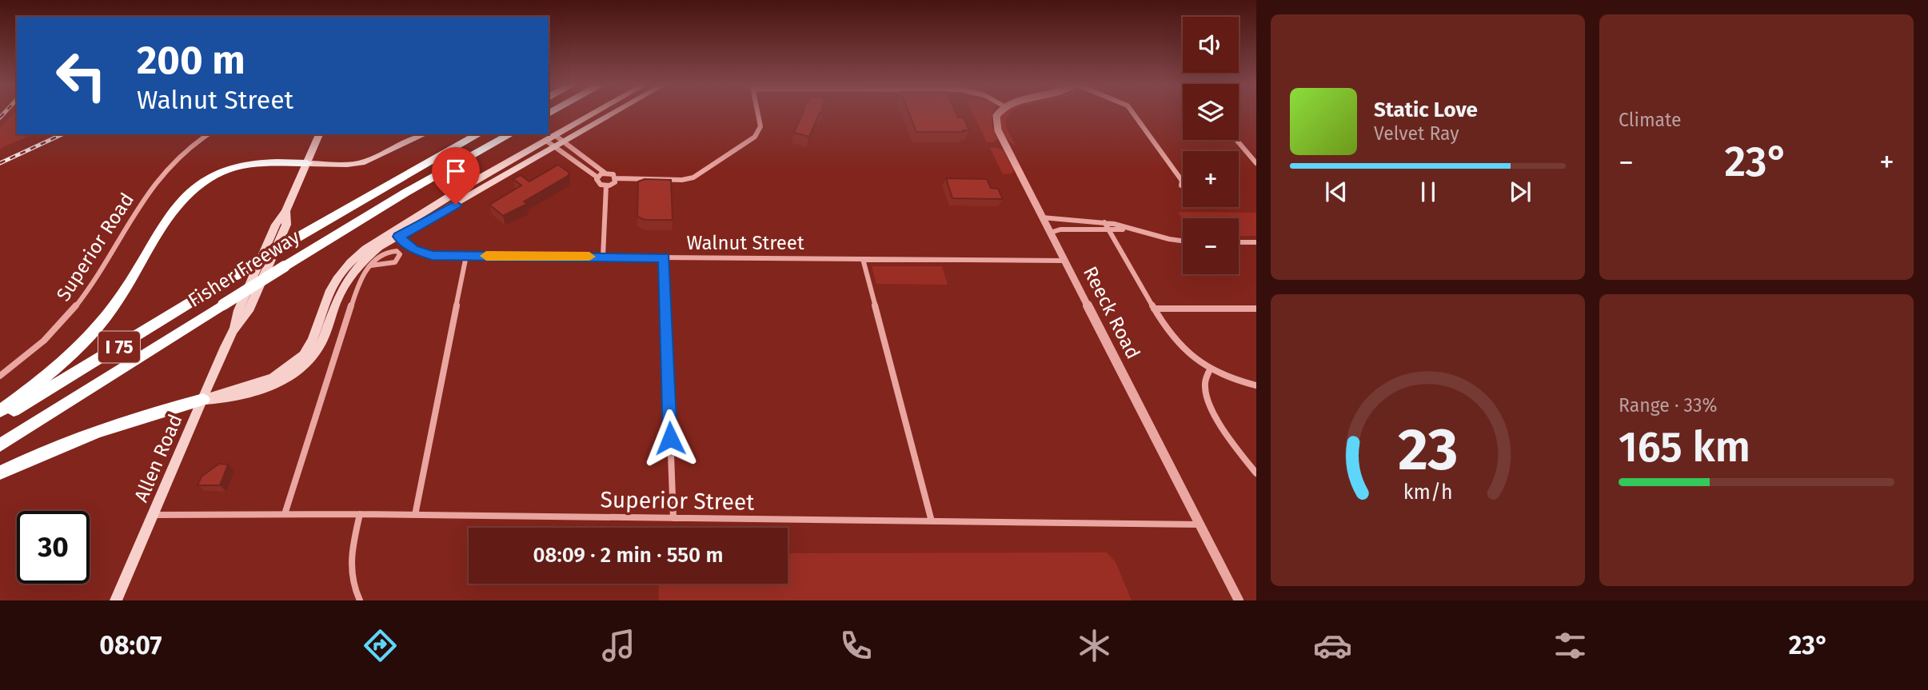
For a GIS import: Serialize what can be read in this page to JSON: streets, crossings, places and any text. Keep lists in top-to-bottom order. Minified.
{"streets":{"highway":["Fisher Freeway","I 75"],"main road":["Allen Road"],"street":["Walnut Street","Superior Road","Reeck Road","Superior Street"]},"crossings":[["Walnut Street","Reeck Road"],["Reeck Road","Superior Street"],["Allen Road","Superior Street"]],"page":{"tile":["Climate",["Range · 33%","165 km"]],"map_buttons":["+","−"],"turn":["200 m","Walnut Street"],"song":["Static Love","Velvet Ray"],"heat":["−","23°","+"],"limit":"30","trip":"08:09 · 2 min · 550 m","tabs":["08:07","23°"],"gauge":["23","km/h"]}}
